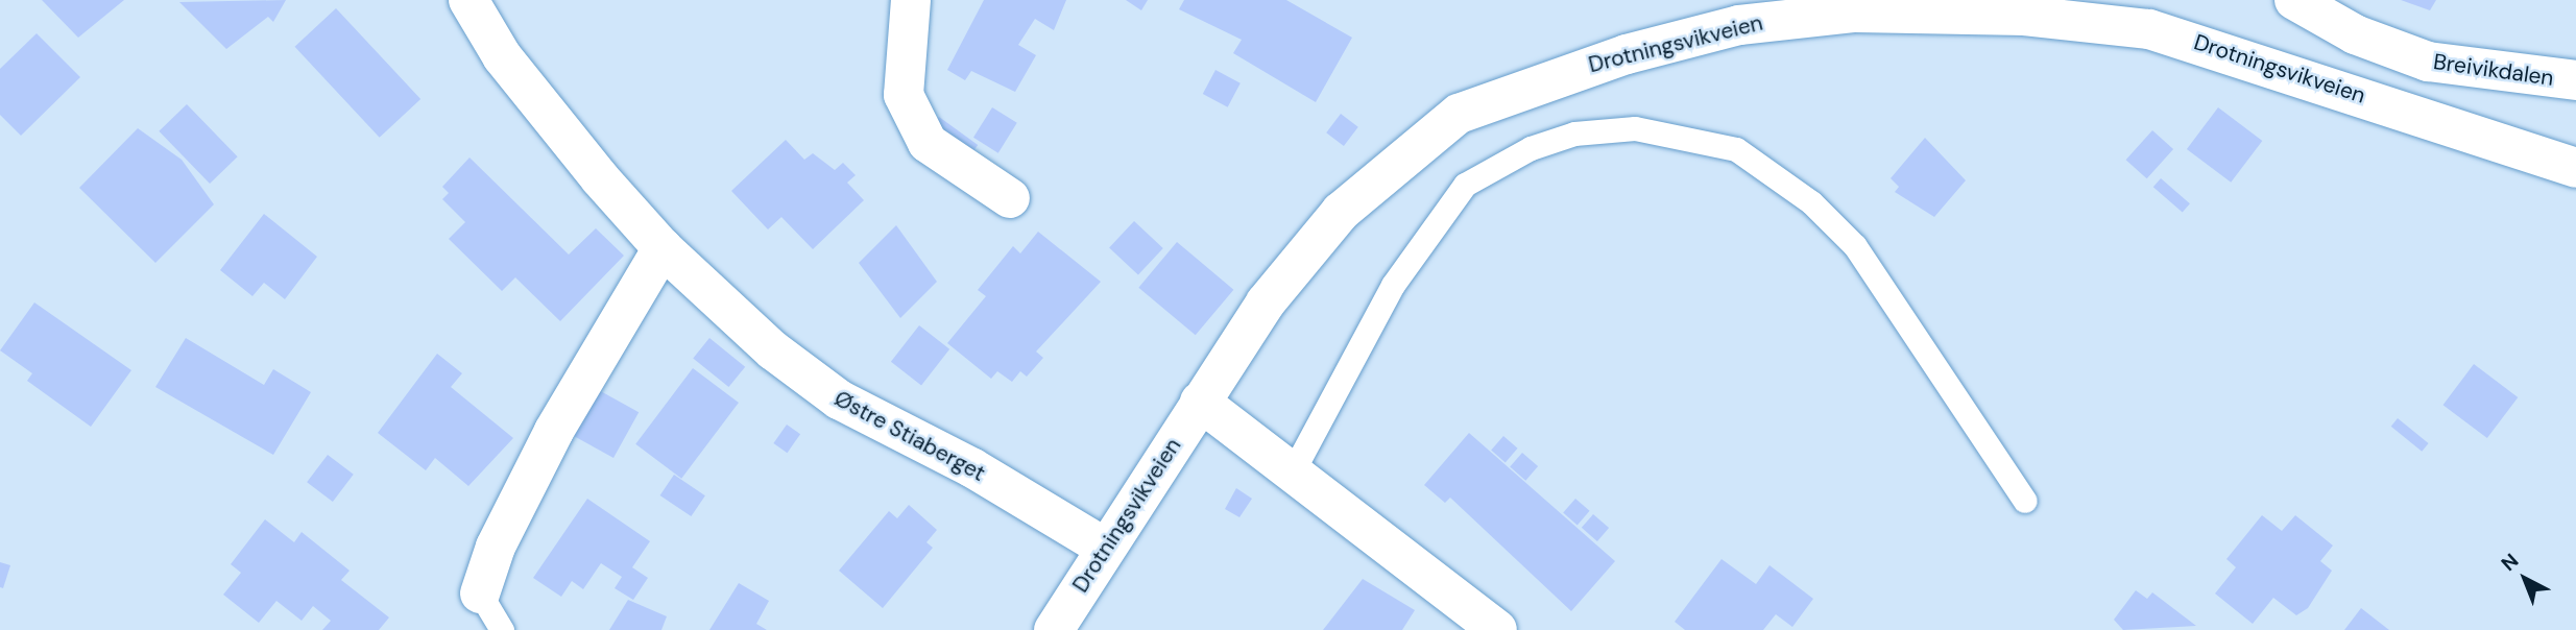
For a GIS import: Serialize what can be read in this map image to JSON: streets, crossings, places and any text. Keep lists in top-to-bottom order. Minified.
{"streets":{"main road":["Drotningsvikveien","Breivikdalen","Østre Stiaberget"]},"crossings":[["Drotningsvikveien","Østre Stiaberget"]],"north":"top left"}
